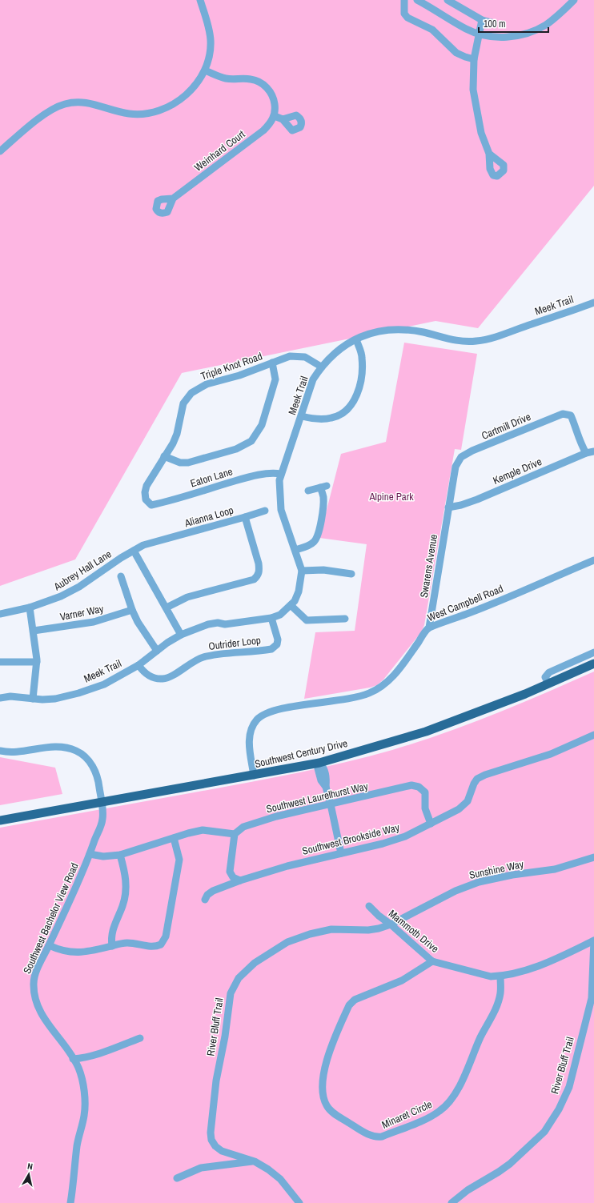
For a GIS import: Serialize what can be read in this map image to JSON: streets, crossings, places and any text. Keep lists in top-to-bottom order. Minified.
{"streets":{"main road":["Southwest Century Drive"],"street":["Weinhard Court","Meek Trail","Triple Knot Road","Cartmill Drive","Kemple Drive","Eaton Lane","Alianna Loop","Swarens Avenue","Aubrey Hall Lane","West Campbell Road","Varner Way","Outrider Loop","Southwest Laurelhurst Way","Southwest Brookside Way","Sunshine Way","Southwest Bachelor View Road","Mammoth Drive","River Bluff Trail","Minaret Circle"]},"crossings":[["Meek Trail","Triple Knot Road"],["Meek Trail","Eaton Lane"],["Meek Trail","Outrider Loop"],["Triple Knot Road","Eaton Lane"],["Cartmill Drive","Kemple Drive"],["Cartmill Drive","Swarens Avenue"],["Kemple Drive","Swarens Avenue"],["Alianna Loop","Aubrey Hall Lane"],["Swarens Avenue","West Campbell Road"],["West Campbell Road","Southwest Century Drive"],["Southwest Century Drive","Southwest Bachelor View Road"],["Southwest Laurelhurst Way","Southwest Brookside Way"],["Sunshine Way","Mammoth Drive"],["Sunshine Way","River Bluff Trail"],["Mammoth Drive","River Bluff Trail"],["Mammoth Drive","Minaret Circle"]],"parks":["Alpine Park"],"scale_bar":"100 m","north":"top"}
